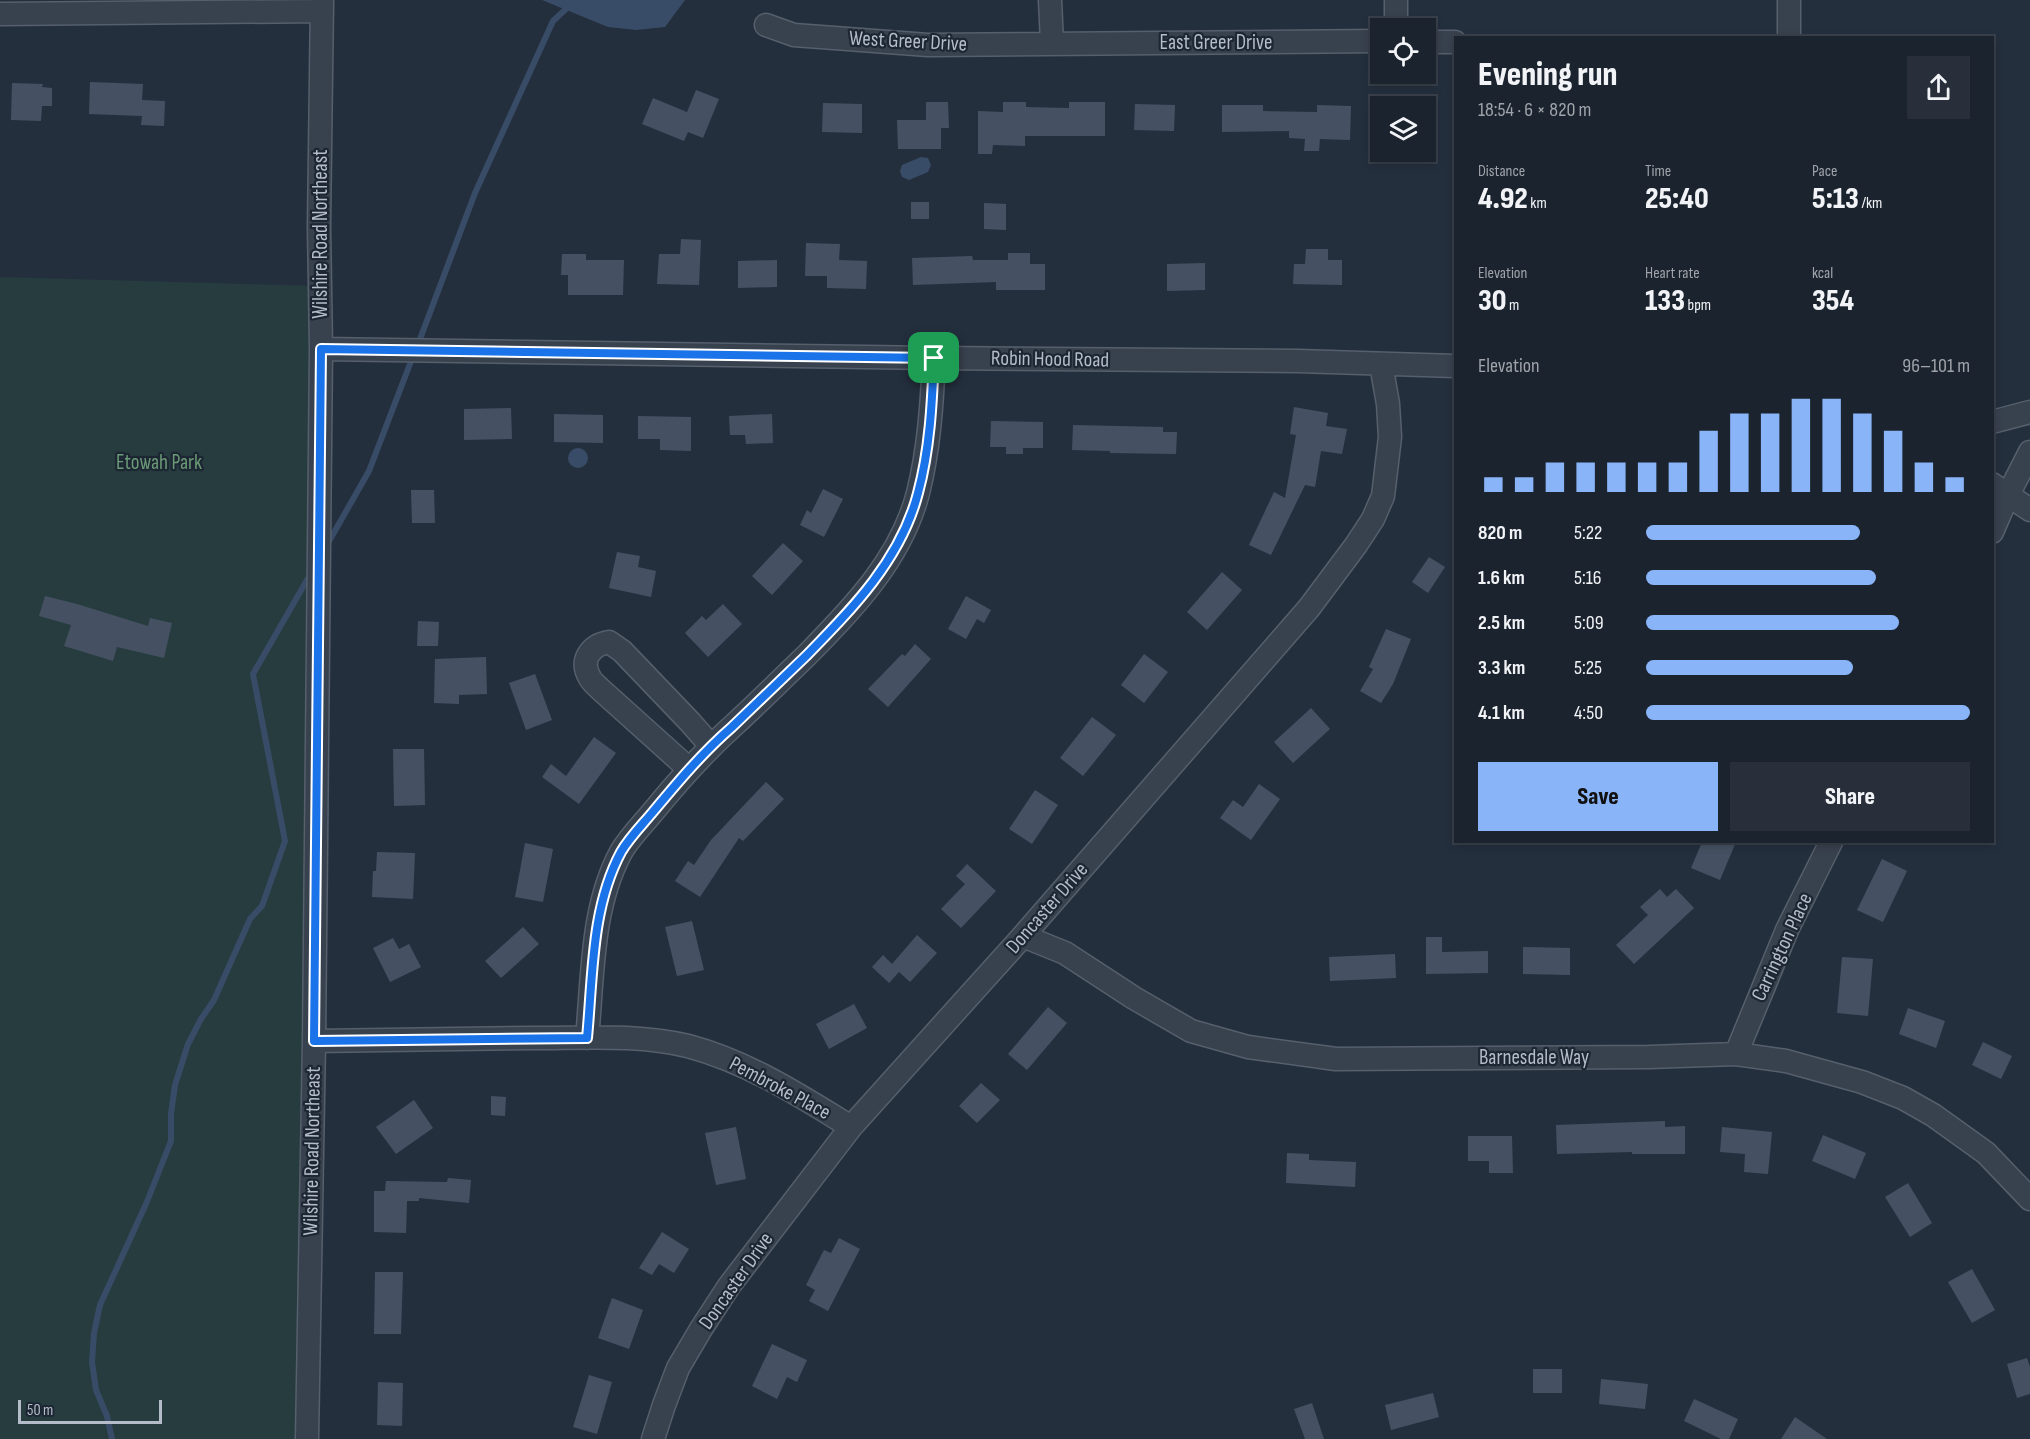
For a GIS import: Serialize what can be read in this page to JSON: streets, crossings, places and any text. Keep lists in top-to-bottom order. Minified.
{"streets":{"street":["West Greer Drive","East Greer Drive","Wilshire Road Northeast","Robin Hood Road","Doncaster Drive","Carrington Place","Barnesdale Way","Pembroke Place"]},"crossings":[["West Greer Drive","East Greer Drive"],["Wilshire Road Northeast","Robin Hood Road"],["Wilshire Road Northeast","Pembroke Place"],["Robin Hood Road","Doncaster Drive"],["Doncaster Drive","Barnesdale Way"],["Doncaster Drive","Pembroke Place"],["Carrington Place","Barnesdale Way"]],"parks":["Etowah Park"],"scale_bar":"50 m","page":{"heading":["Evening run","18:54 · 6 × 820 m"],"stats":[["Distance","4.92 km"],["Time","25:40"],["Pace","5:13 /km"],["Elevation","30 m"],["Heart rate","133 bpm"],["kcal","354"]],"chart":["Elevation","96–101 m"],"list":[{"name":"820 m","note":"5:22"},{"name":"1.6 km","note":"5:16"},{"name":"2.5 km","note":"5:09"},{"name":"3.3 km","note":"5:25"},{"name":"4.1 km","note":"4:50"}],"buttons":["Save","Share"],"scale":"50 m"}}
